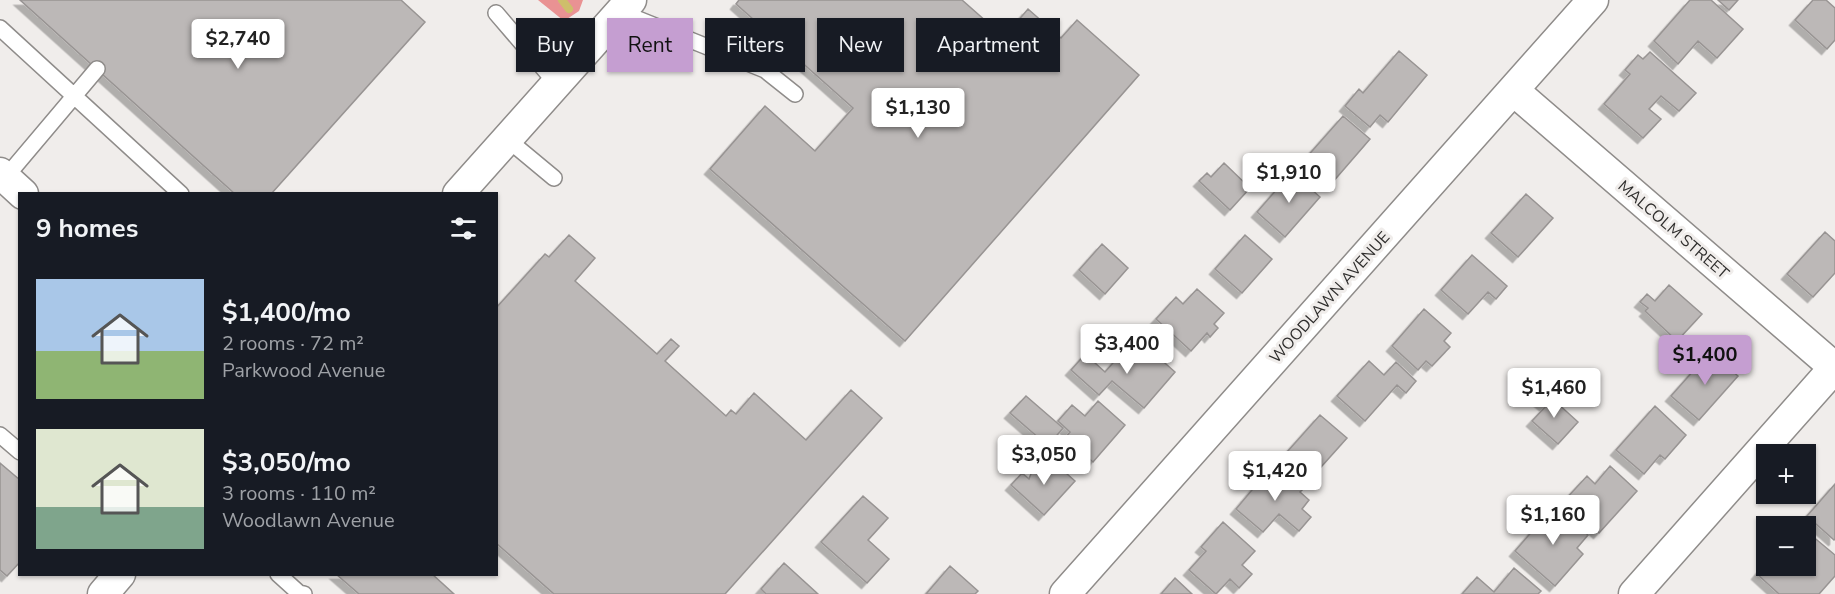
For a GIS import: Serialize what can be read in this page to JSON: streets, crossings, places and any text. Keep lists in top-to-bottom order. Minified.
{"streets":{"street":["MALCOLM STREET","WOODLAWN AVENUE"]},"crossings":[["MALCOLM STREET","WOODLAWN AVENUE"]],"page":{"chip":["Buy","Rent","Filters","New","Apartment"],"price":["$2,740","$1,130","$1,910","$3,400","$1,400","$1,460","$3,050","$1,420","$1,160"],"heading":"9 homes","list":[{"name":"$1,400/mo","note":"2 rooms · 72 m² · Parkwood Avenue"},{"name":"$3,050/mo","note":"3 rooms · 110 m² · Woodlawn Avenue"}],"map_buttons":["+","−"]}}
